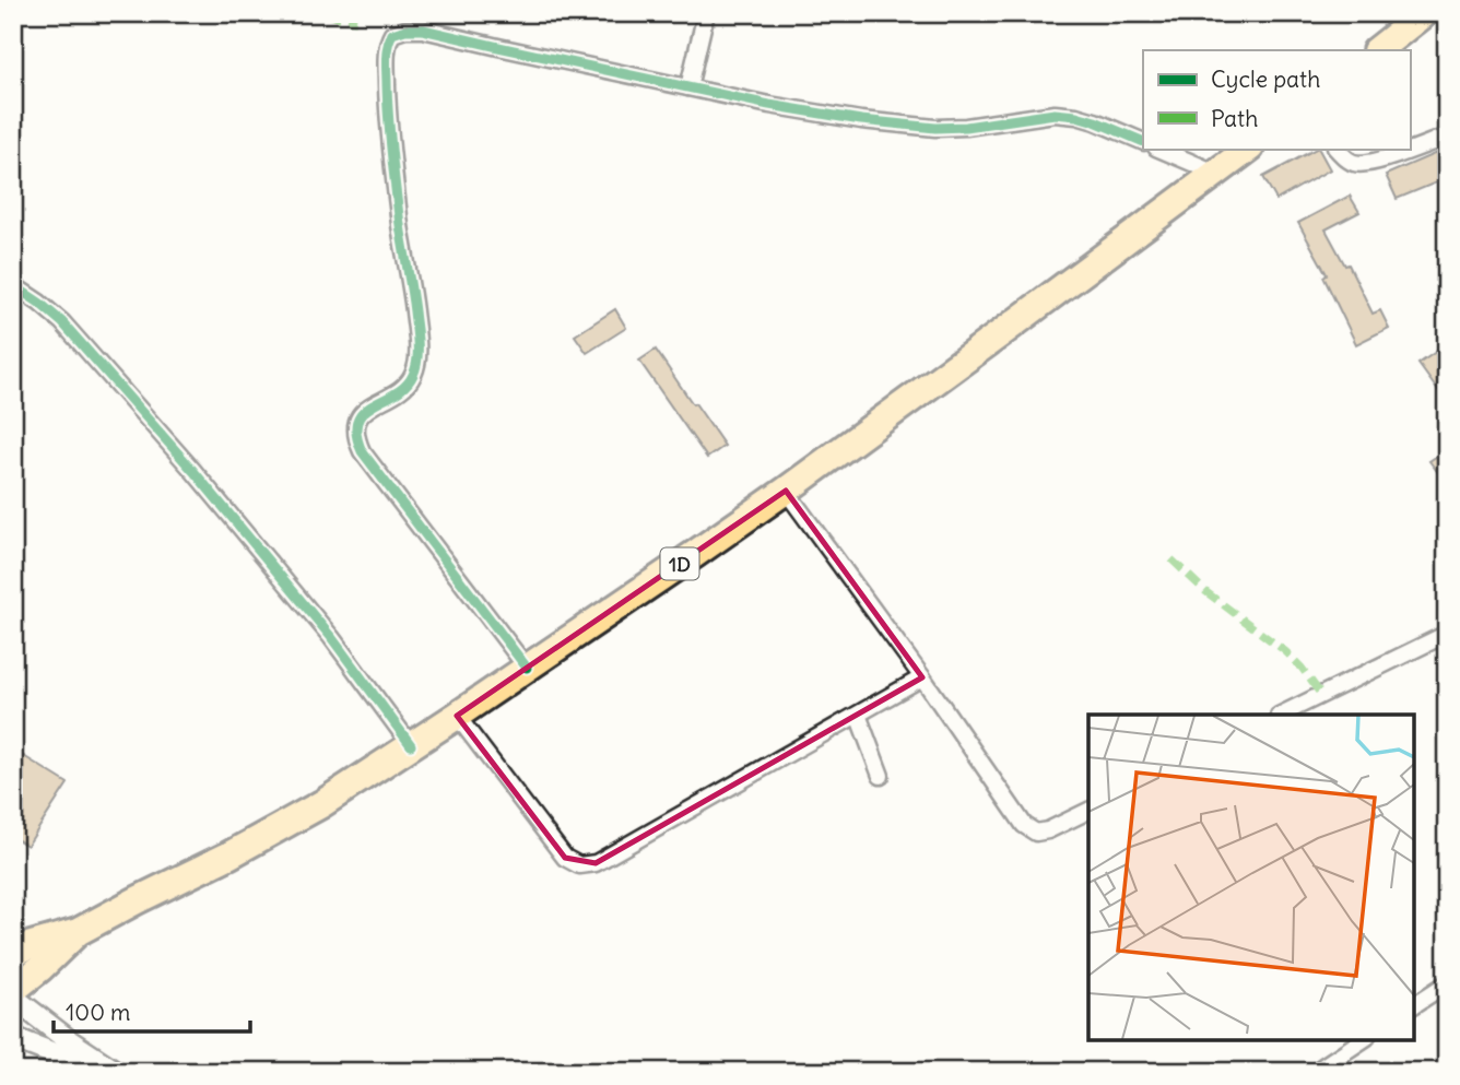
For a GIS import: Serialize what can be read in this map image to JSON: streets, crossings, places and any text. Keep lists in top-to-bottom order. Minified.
{"streets":{"highway":["1D"]},"legend":["Cycle path","Path"],"scale_bar":"100 m"}
